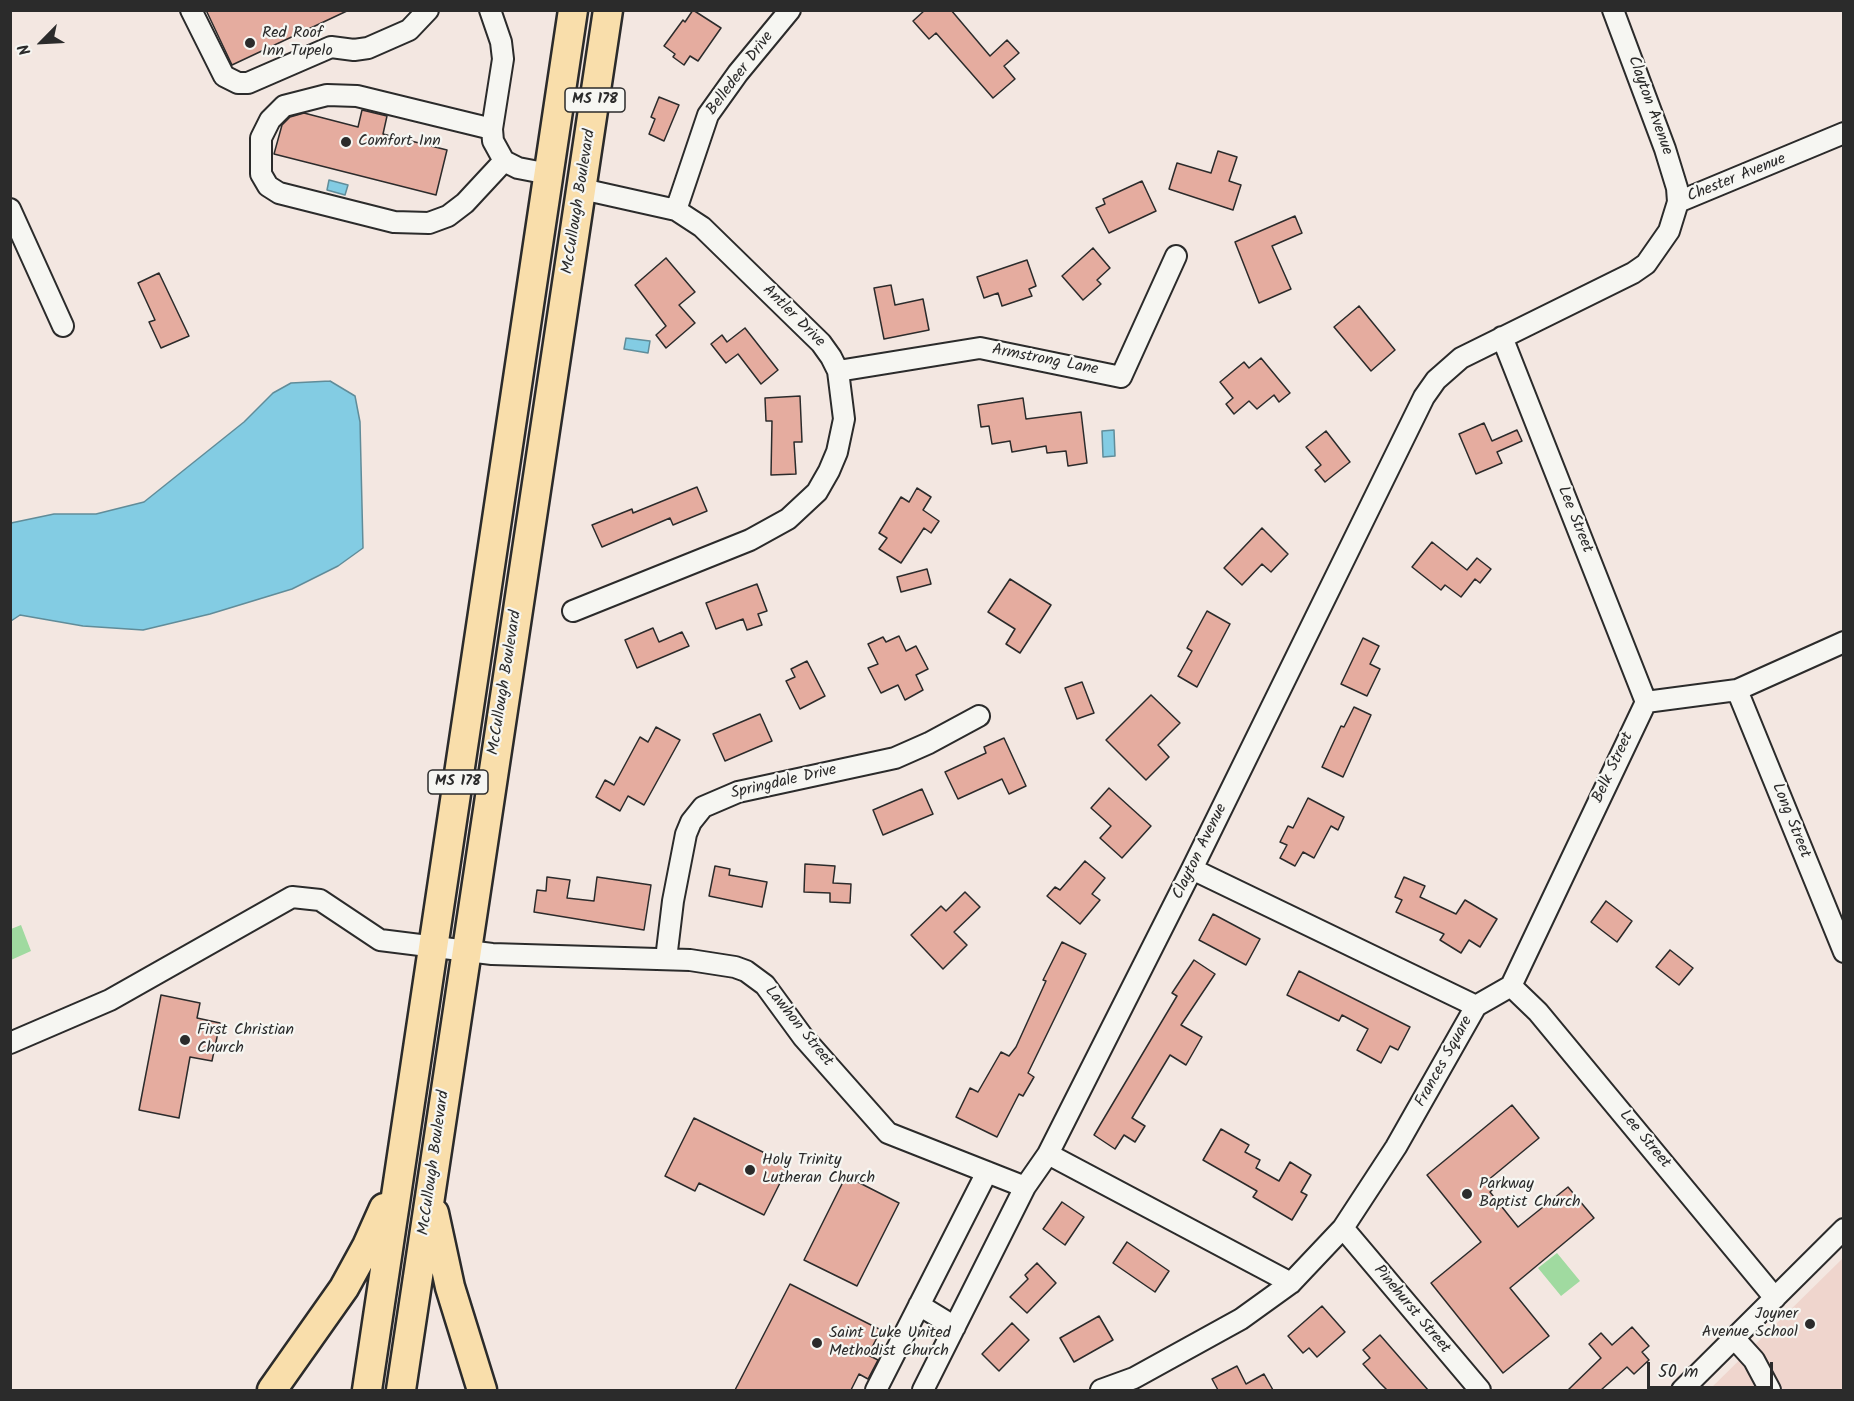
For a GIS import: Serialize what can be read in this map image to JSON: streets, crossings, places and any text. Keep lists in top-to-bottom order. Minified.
{"streets":{"highway":["MS 178","McCullough Boulevard"],"street":["Belledeer Drive","Clayton Avenue","Chester Avenue","Antler Drive","Armstrong Lane","Lee Street","Belk Street","Springdale Drive","Long Street","Lawhon Street","Frances Square","Pinehurst Street"]},"crossings":[["Belledeer Drive","Antler Drive"],["Clayton Avenue","Chester Avenue"],["Clayton Avenue","Lee Street"],["Clayton Avenue","Lawhon Street"],["Clayton Avenue","Frances Square"],["Chester Avenue","Lee Street"],["McCullough Boulevard","Antler Drive"],["McCullough Boulevard","Lawhon Street"],["Antler Drive","Armstrong Lane"],["Lee Street","Belk Street"],["Springdale Drive","Lawhon Street"],["Frances Square","Pinehurst Street"]],"places":["Red Roof Inn Tupelo","Comfort Inn","First Christian Church","Holy Trinity Lutheran Church","Parkway Baptist Church","Joyner Avenue School","Saint Luke United Methodist Church"],"scale_bar":"50 m","north":"bottom left"}
